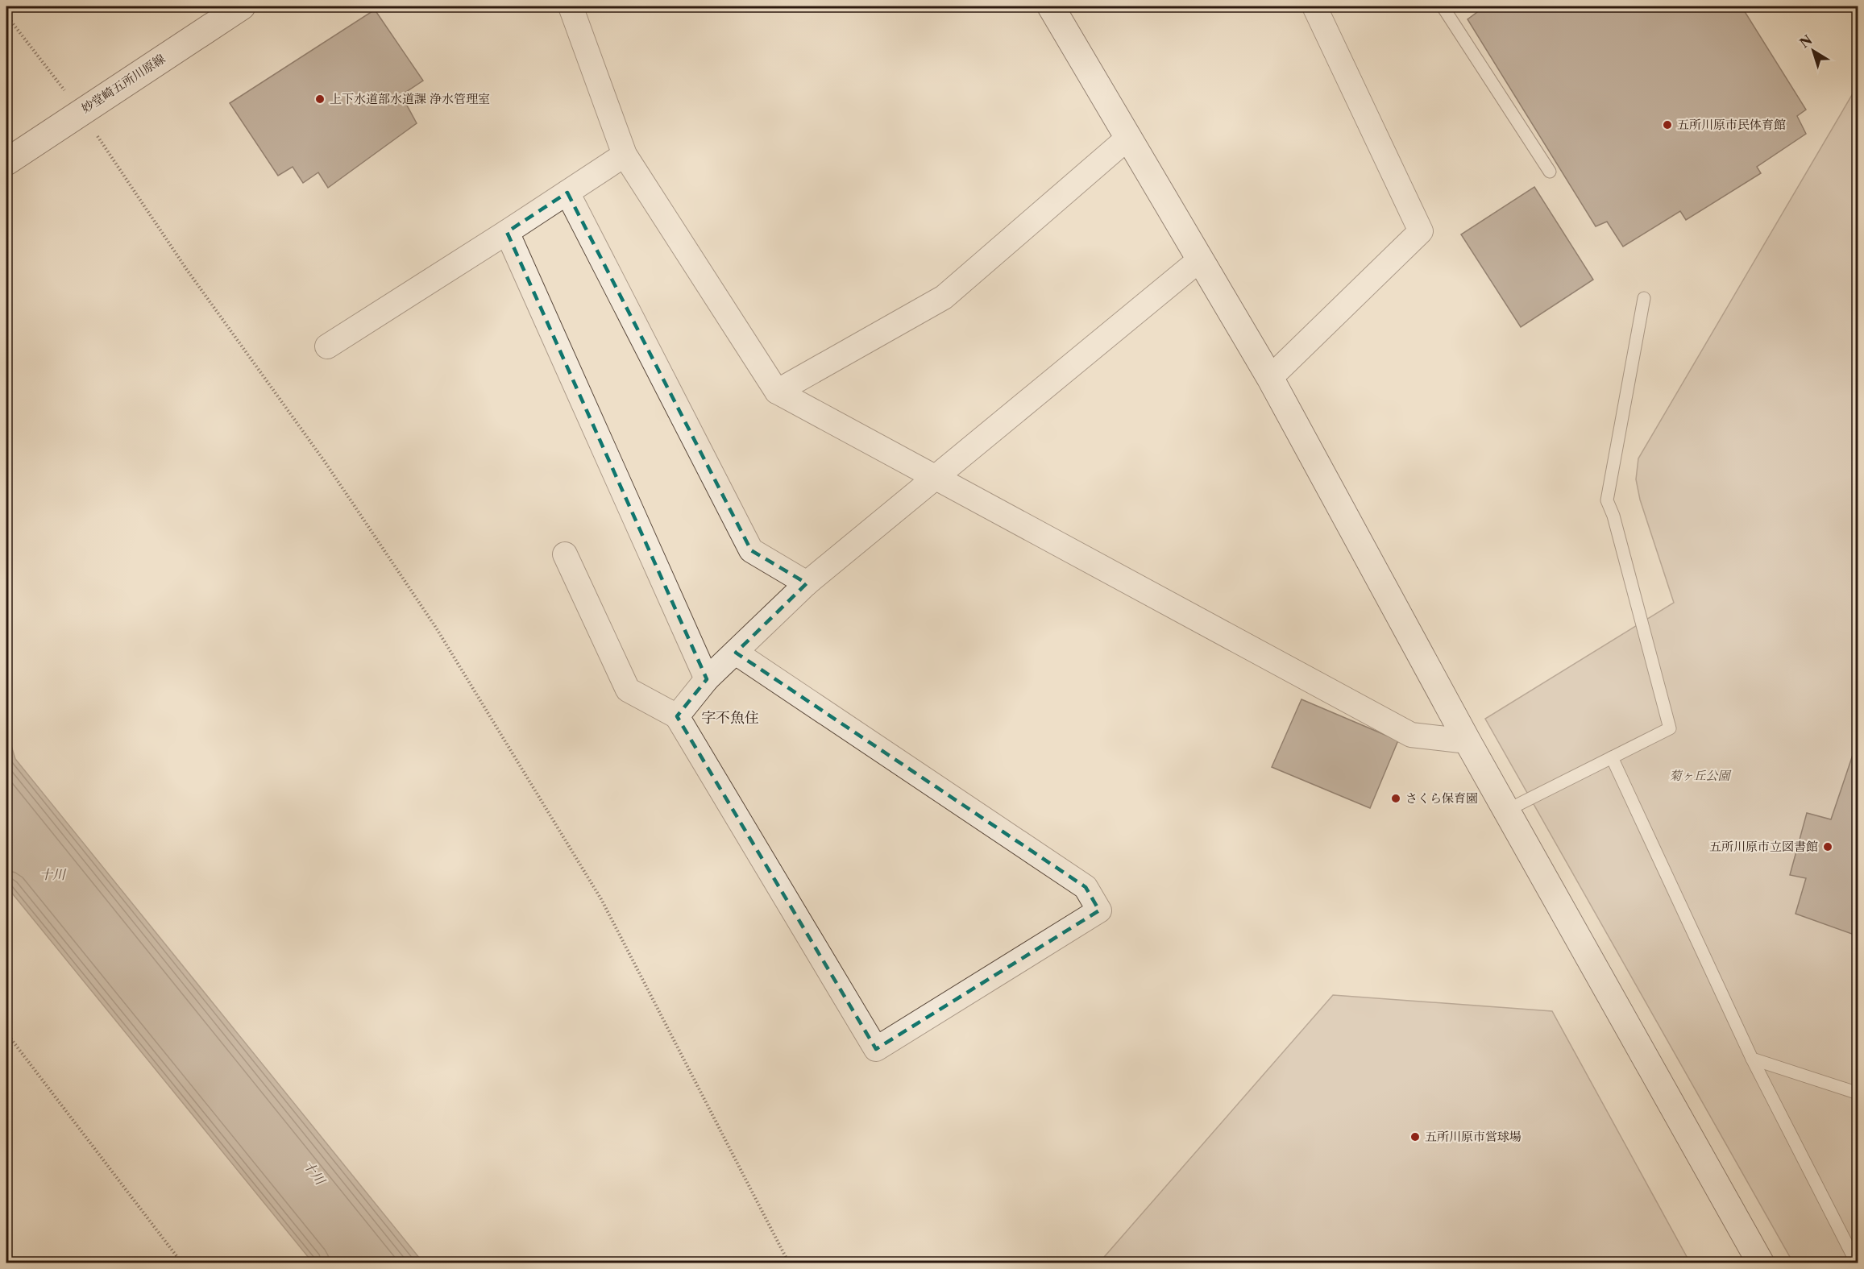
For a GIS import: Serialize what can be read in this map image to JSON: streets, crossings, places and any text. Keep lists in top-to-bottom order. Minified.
{"streets":{"street":["妙堂崎五所川原線"]},"districts":["字不魚住"],"water":["十川"],"parks":["菊ヶ丘公園"],"places":["上下水道部水道課 浄水管理室","五所川原市民体育館","さくら保育園","五所川原市立図書館","五所川原市営球場"],"north":"top left"}
